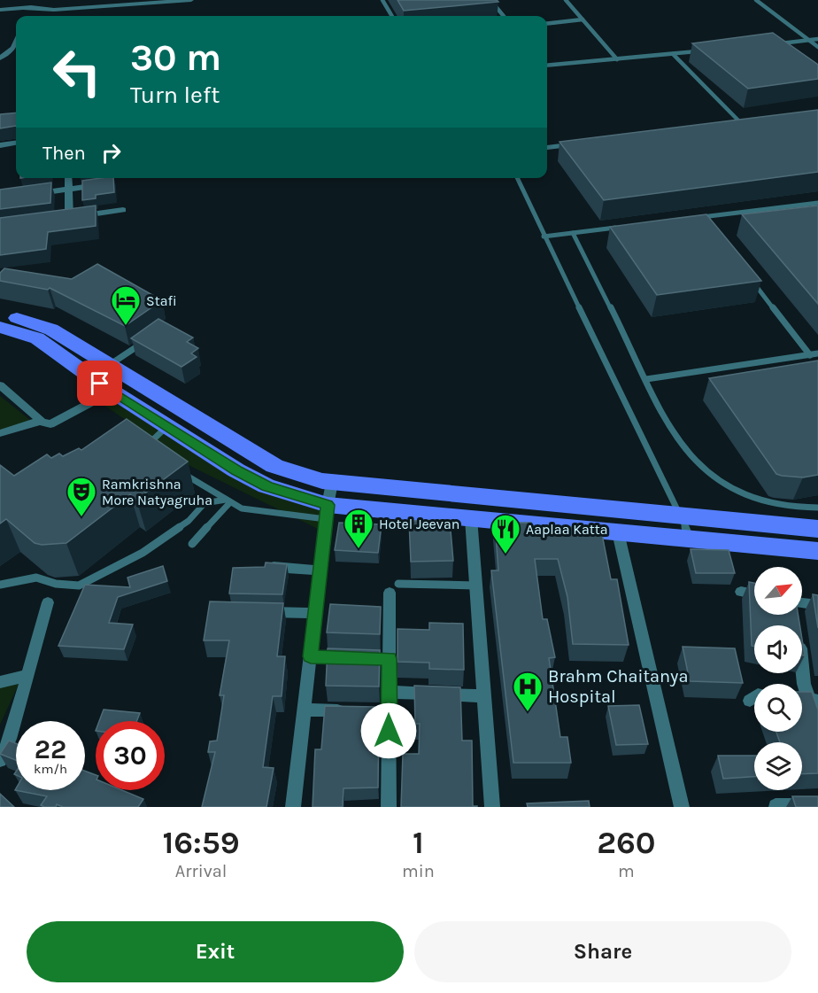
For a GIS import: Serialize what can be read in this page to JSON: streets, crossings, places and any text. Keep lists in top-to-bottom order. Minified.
{"places":{"hotel":["Stafi"],"theatre":["Ramkrishna More Natyagruha"],"building":["Hotel Jeevan"],"restaurant":["Aaplaa Katta"],"hospital":["Brahm Chaitanya Hospital"]},"north":"top right","page":{"turn":["30 m","Turn left"],"then":"Then","speed":"22 km/h","limit":"30","eta":["16:59","Arrival","1","min","260","m"],"buttons":["Exit","Share"]}}
